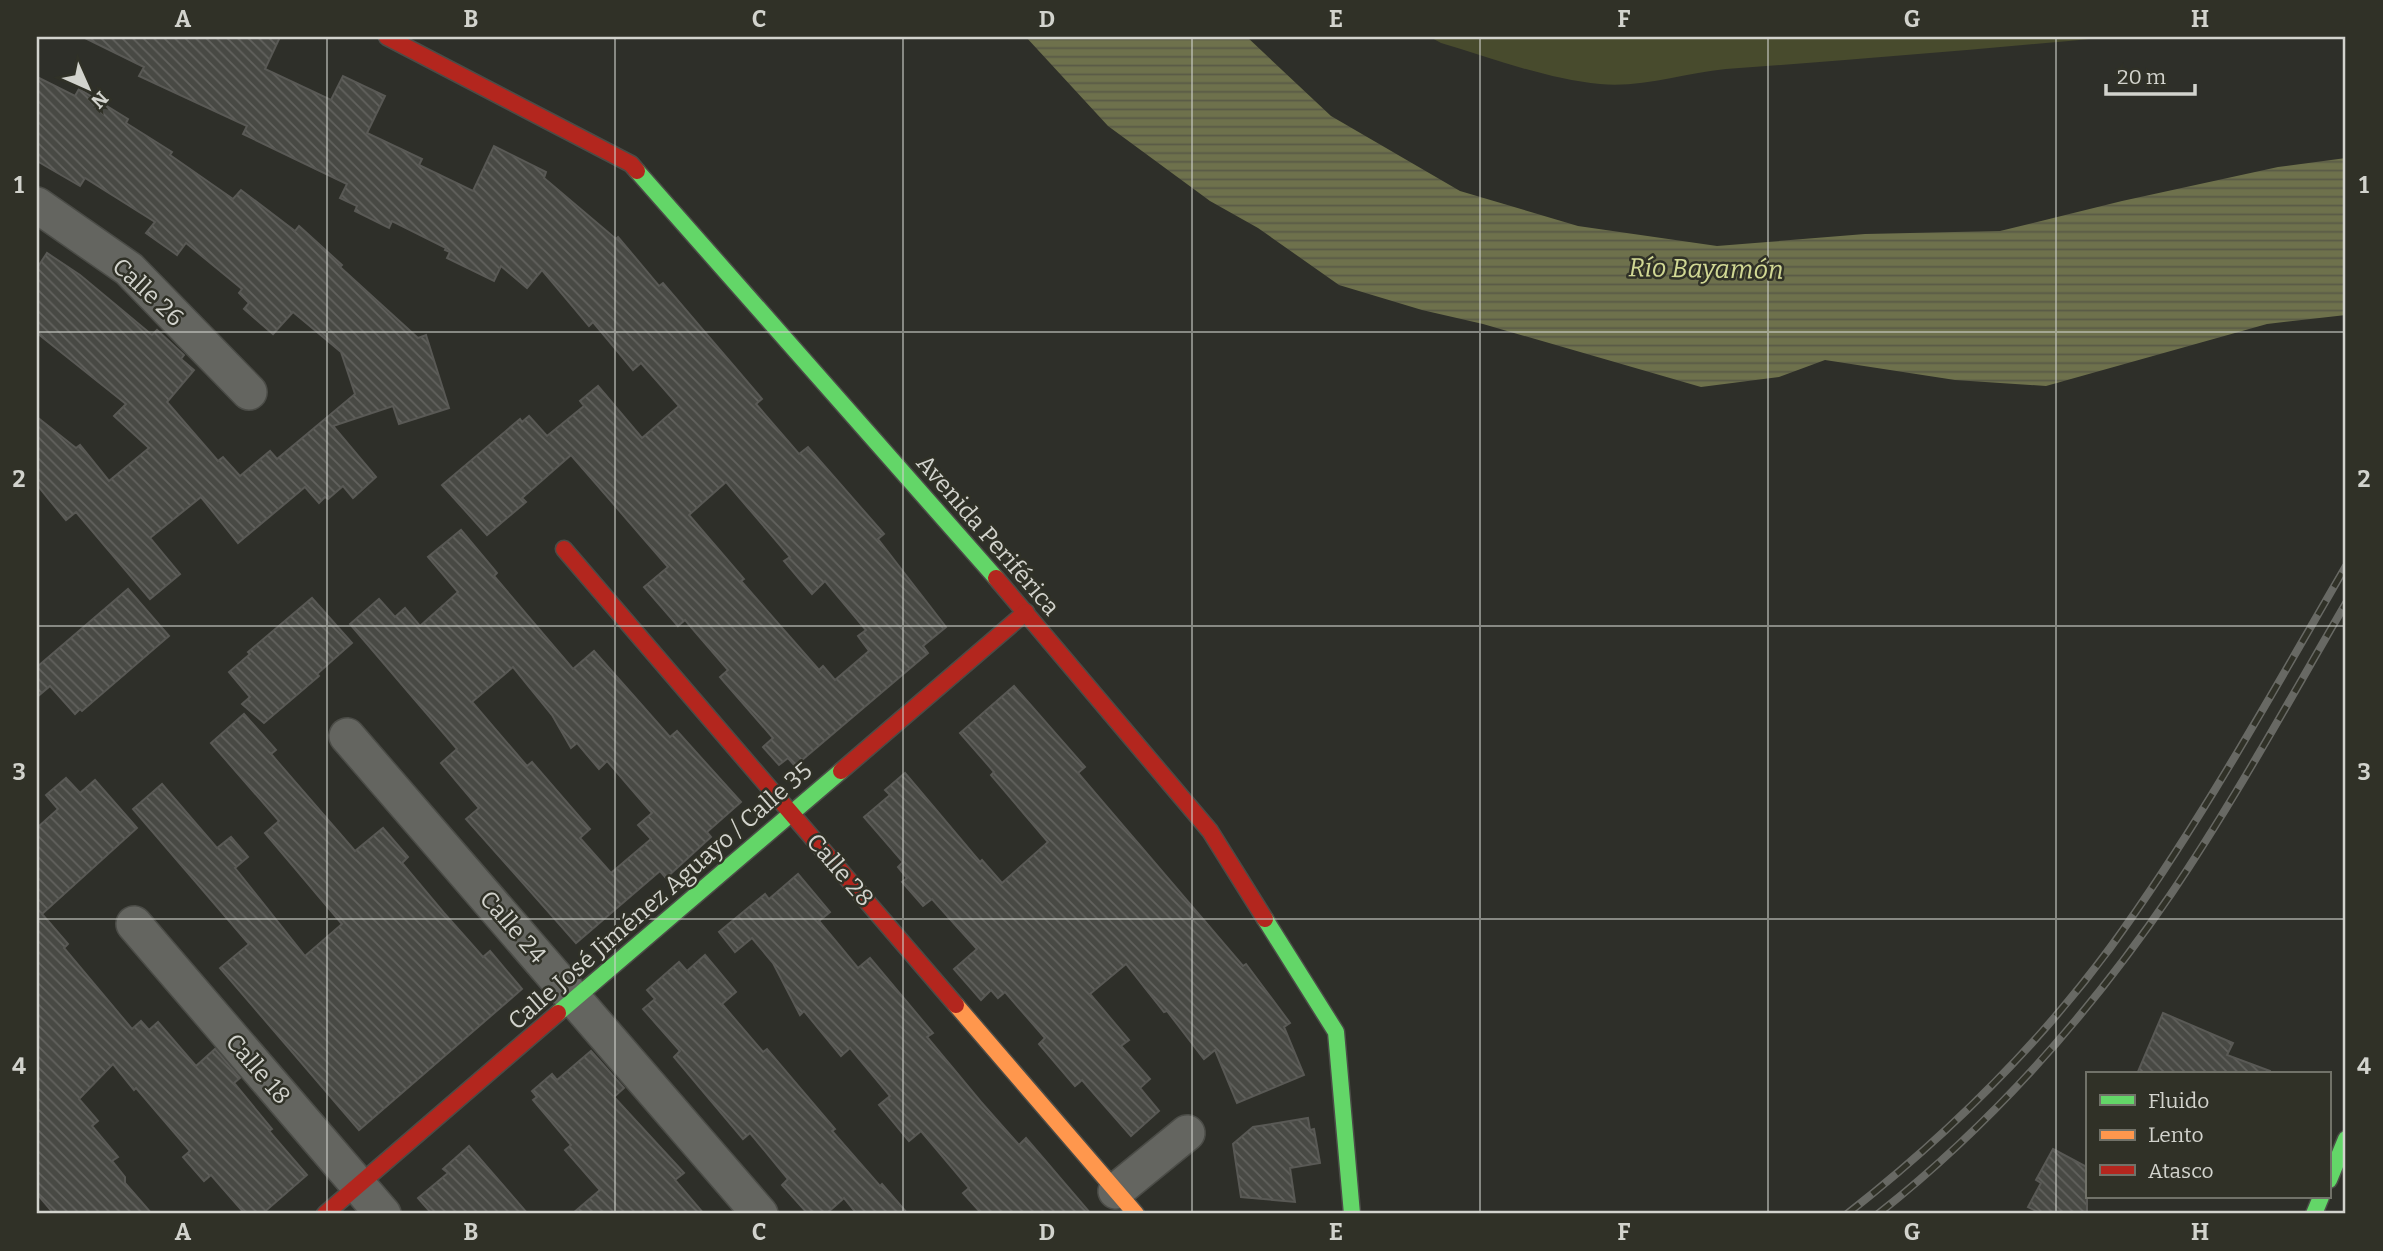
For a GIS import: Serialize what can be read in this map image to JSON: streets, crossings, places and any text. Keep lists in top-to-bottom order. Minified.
{"streets":{"street":["Calle 26","Avenida Periférica","Calle 28","Calle José Jiménez Aguayo / Calle 35","Calle 24","Calle 18"]},"crossings":[["Avenida Periférica","Calle José Jiménez Aguayo / Calle 35"],["Calle 28","Calle José Jiménez Aguayo / Calle 35"],["Calle José Jiménez Aguayo / Calle 35","Calle 24"],["Calle José Jiménez Aguayo / Calle 35","Calle 18"]],"water":["Río Bayamón"],"legend":["Fluido","Lento","Atasco"],"scale_bar":"20 m","north":"bottom right","grid":{"columns":["A","B","C","D","E","F","G","H"],"rows":["1","2","3","4"]}}
